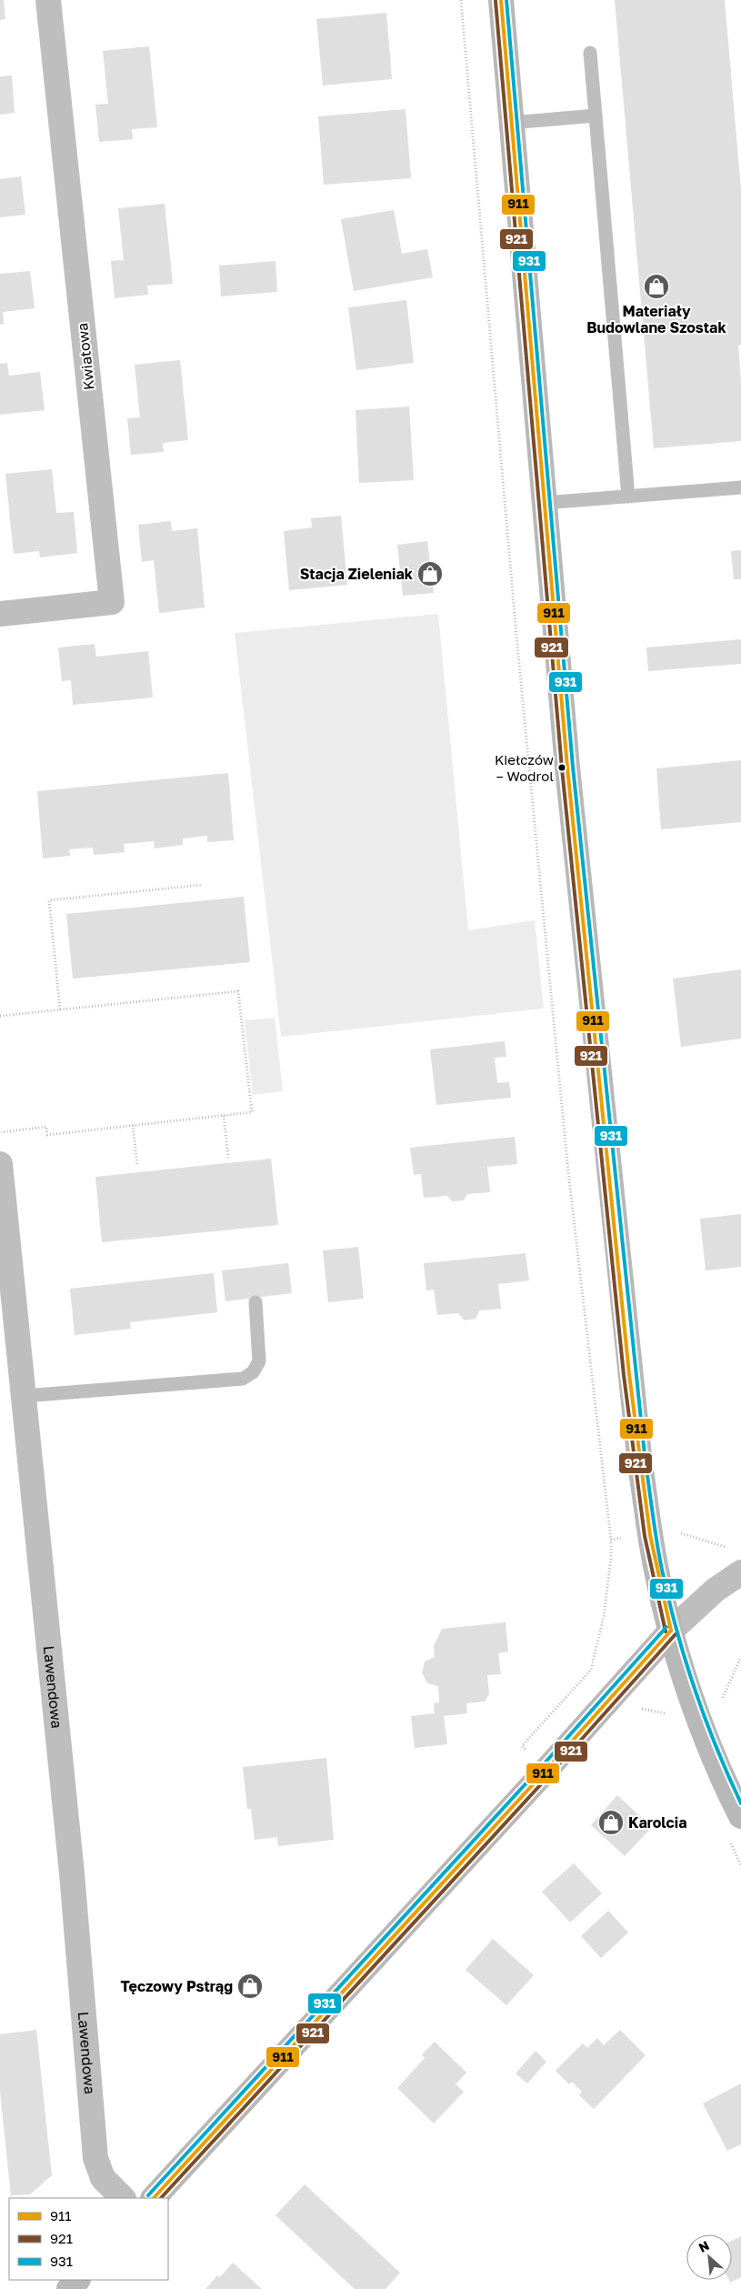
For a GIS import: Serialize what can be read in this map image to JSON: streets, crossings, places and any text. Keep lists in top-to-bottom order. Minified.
{"streets":{"street":["Kwiatowa","Lawendowa"]},"places":{"shop":["Materiały Budowlane Szostak","Stacja Zieleniak","Karolcia","Tęczowy Pstrąg"],"other":["Kiełczów – Wodrol"]},"lines":["transit line 911","transit line 931","transit line 921"],"legend":["911","921","931"],"north":"top left"}
